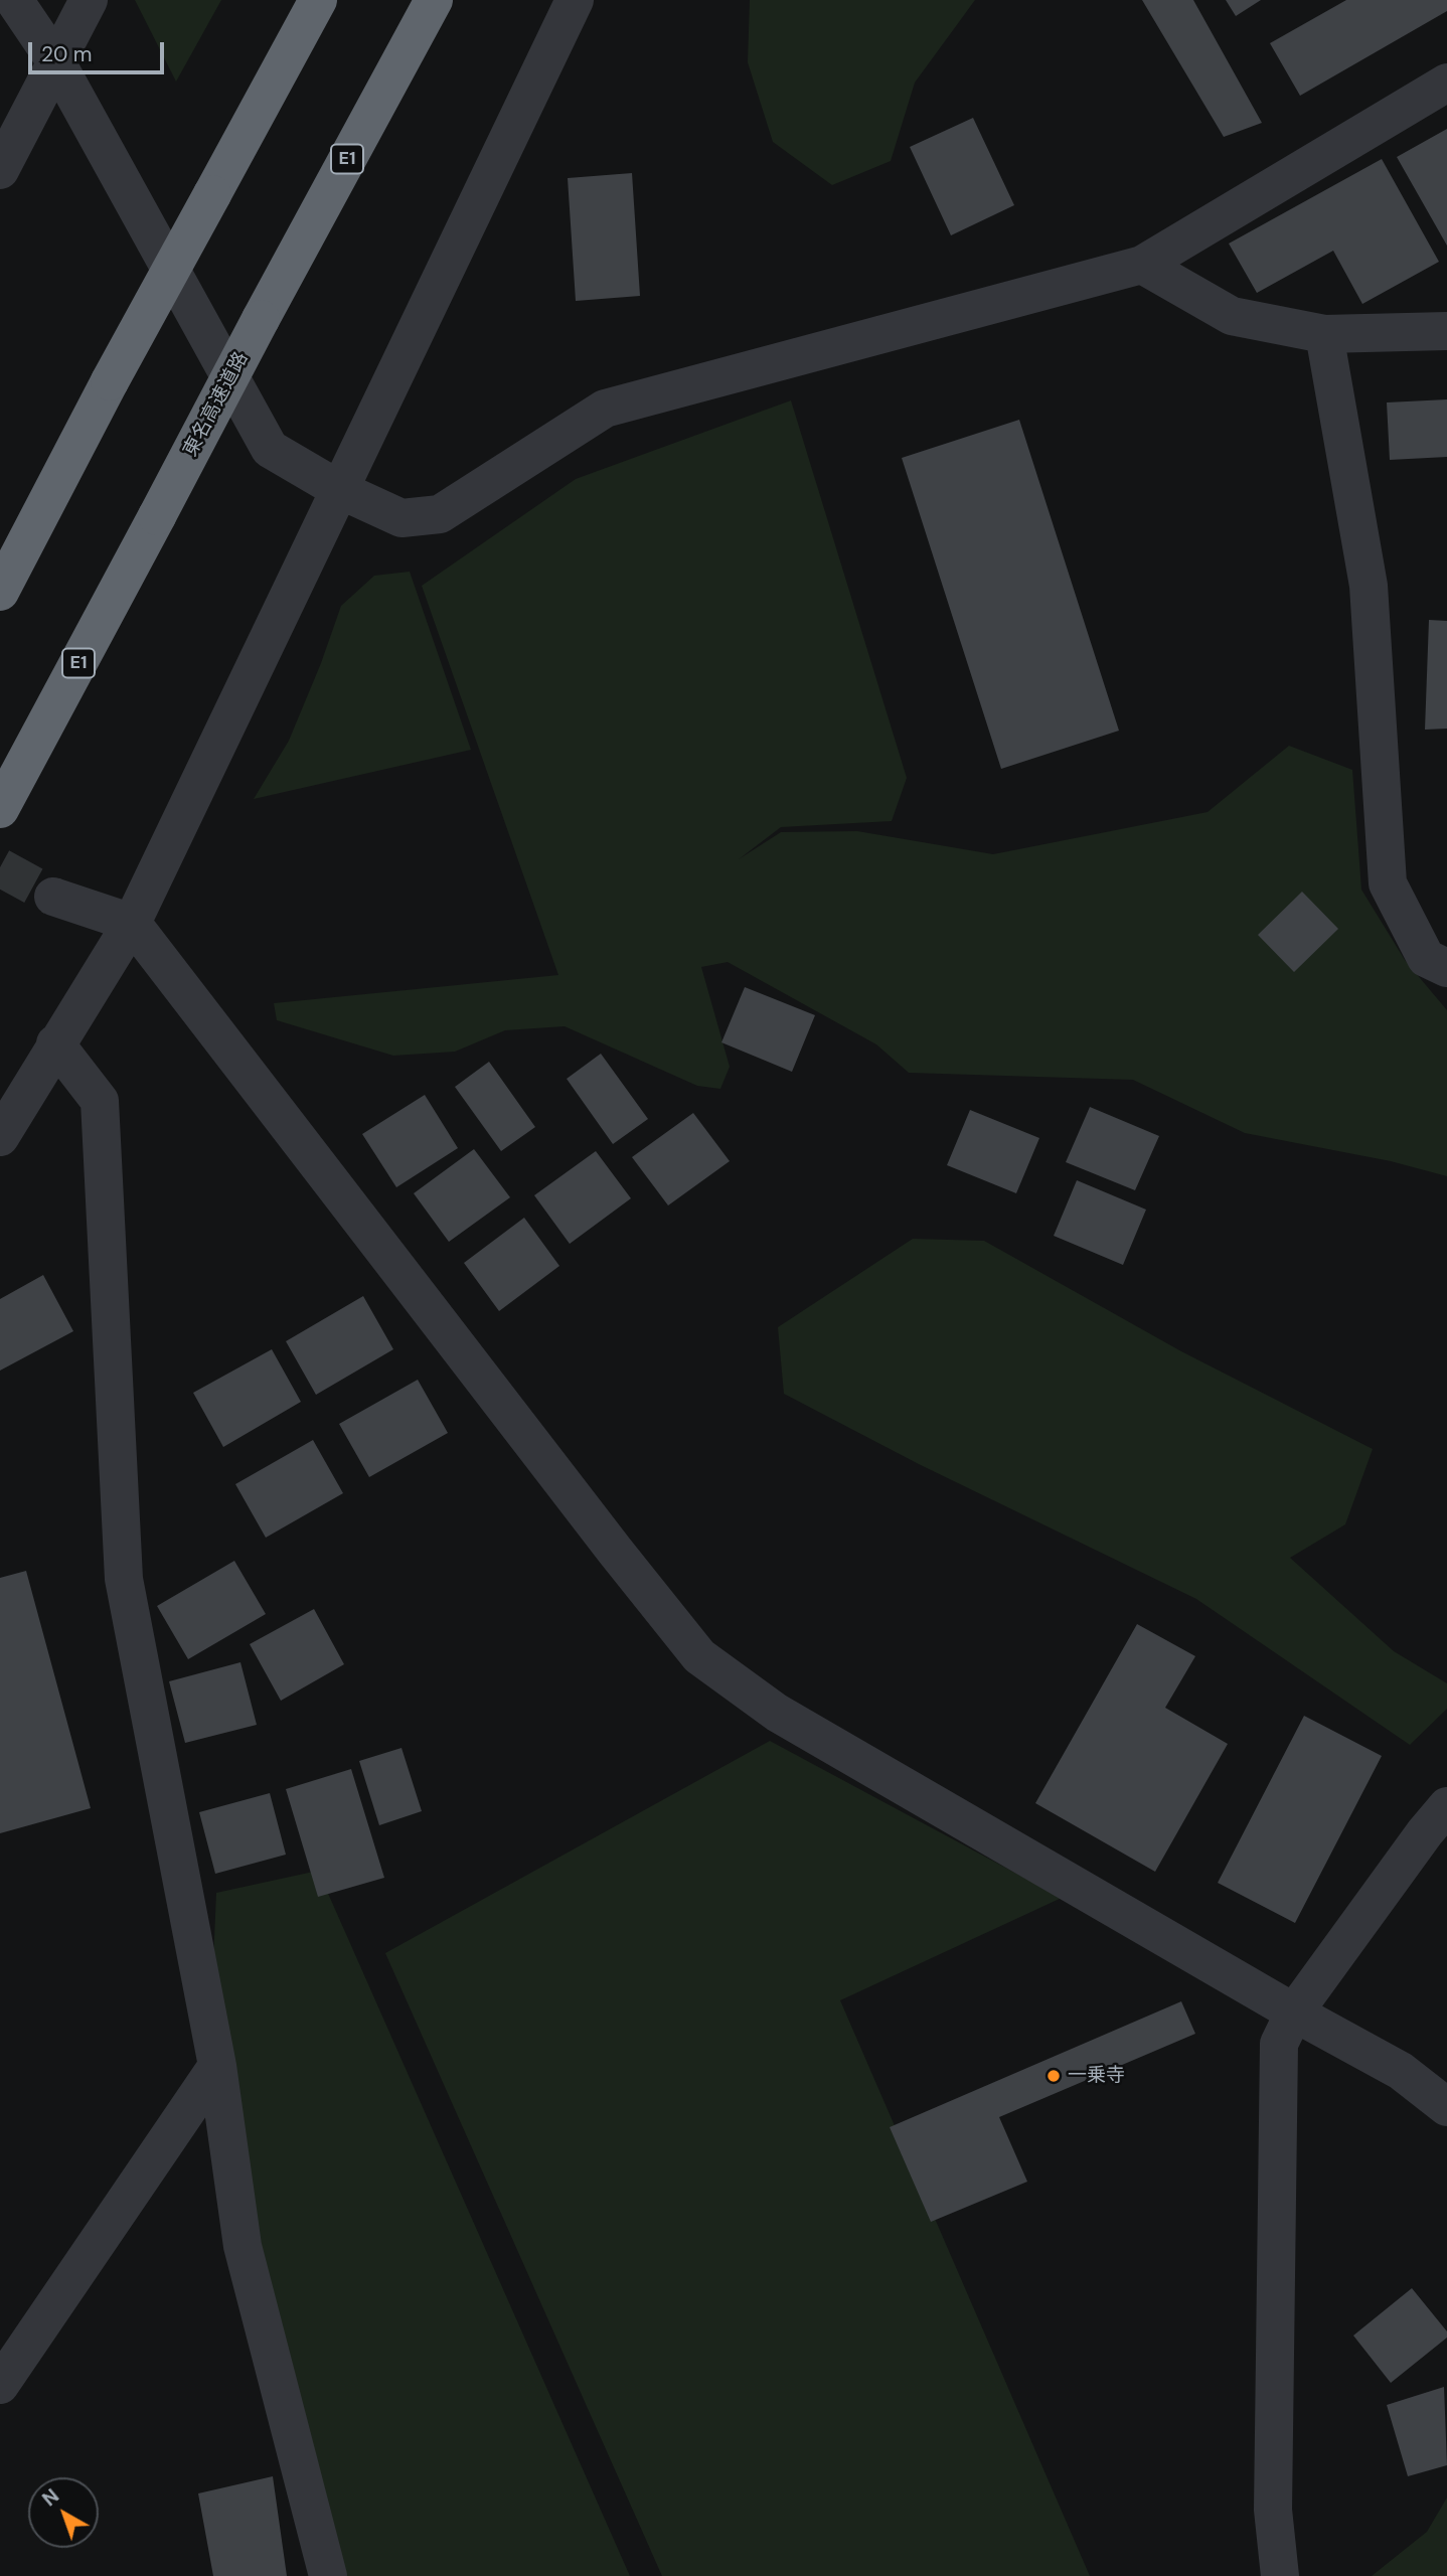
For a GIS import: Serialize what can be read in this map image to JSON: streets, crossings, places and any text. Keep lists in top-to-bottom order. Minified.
{"streets":{"highway":["E1","東名高速道路"]},"places":["一乗寺"],"scale_bar":"20 m","north":"top left"}
